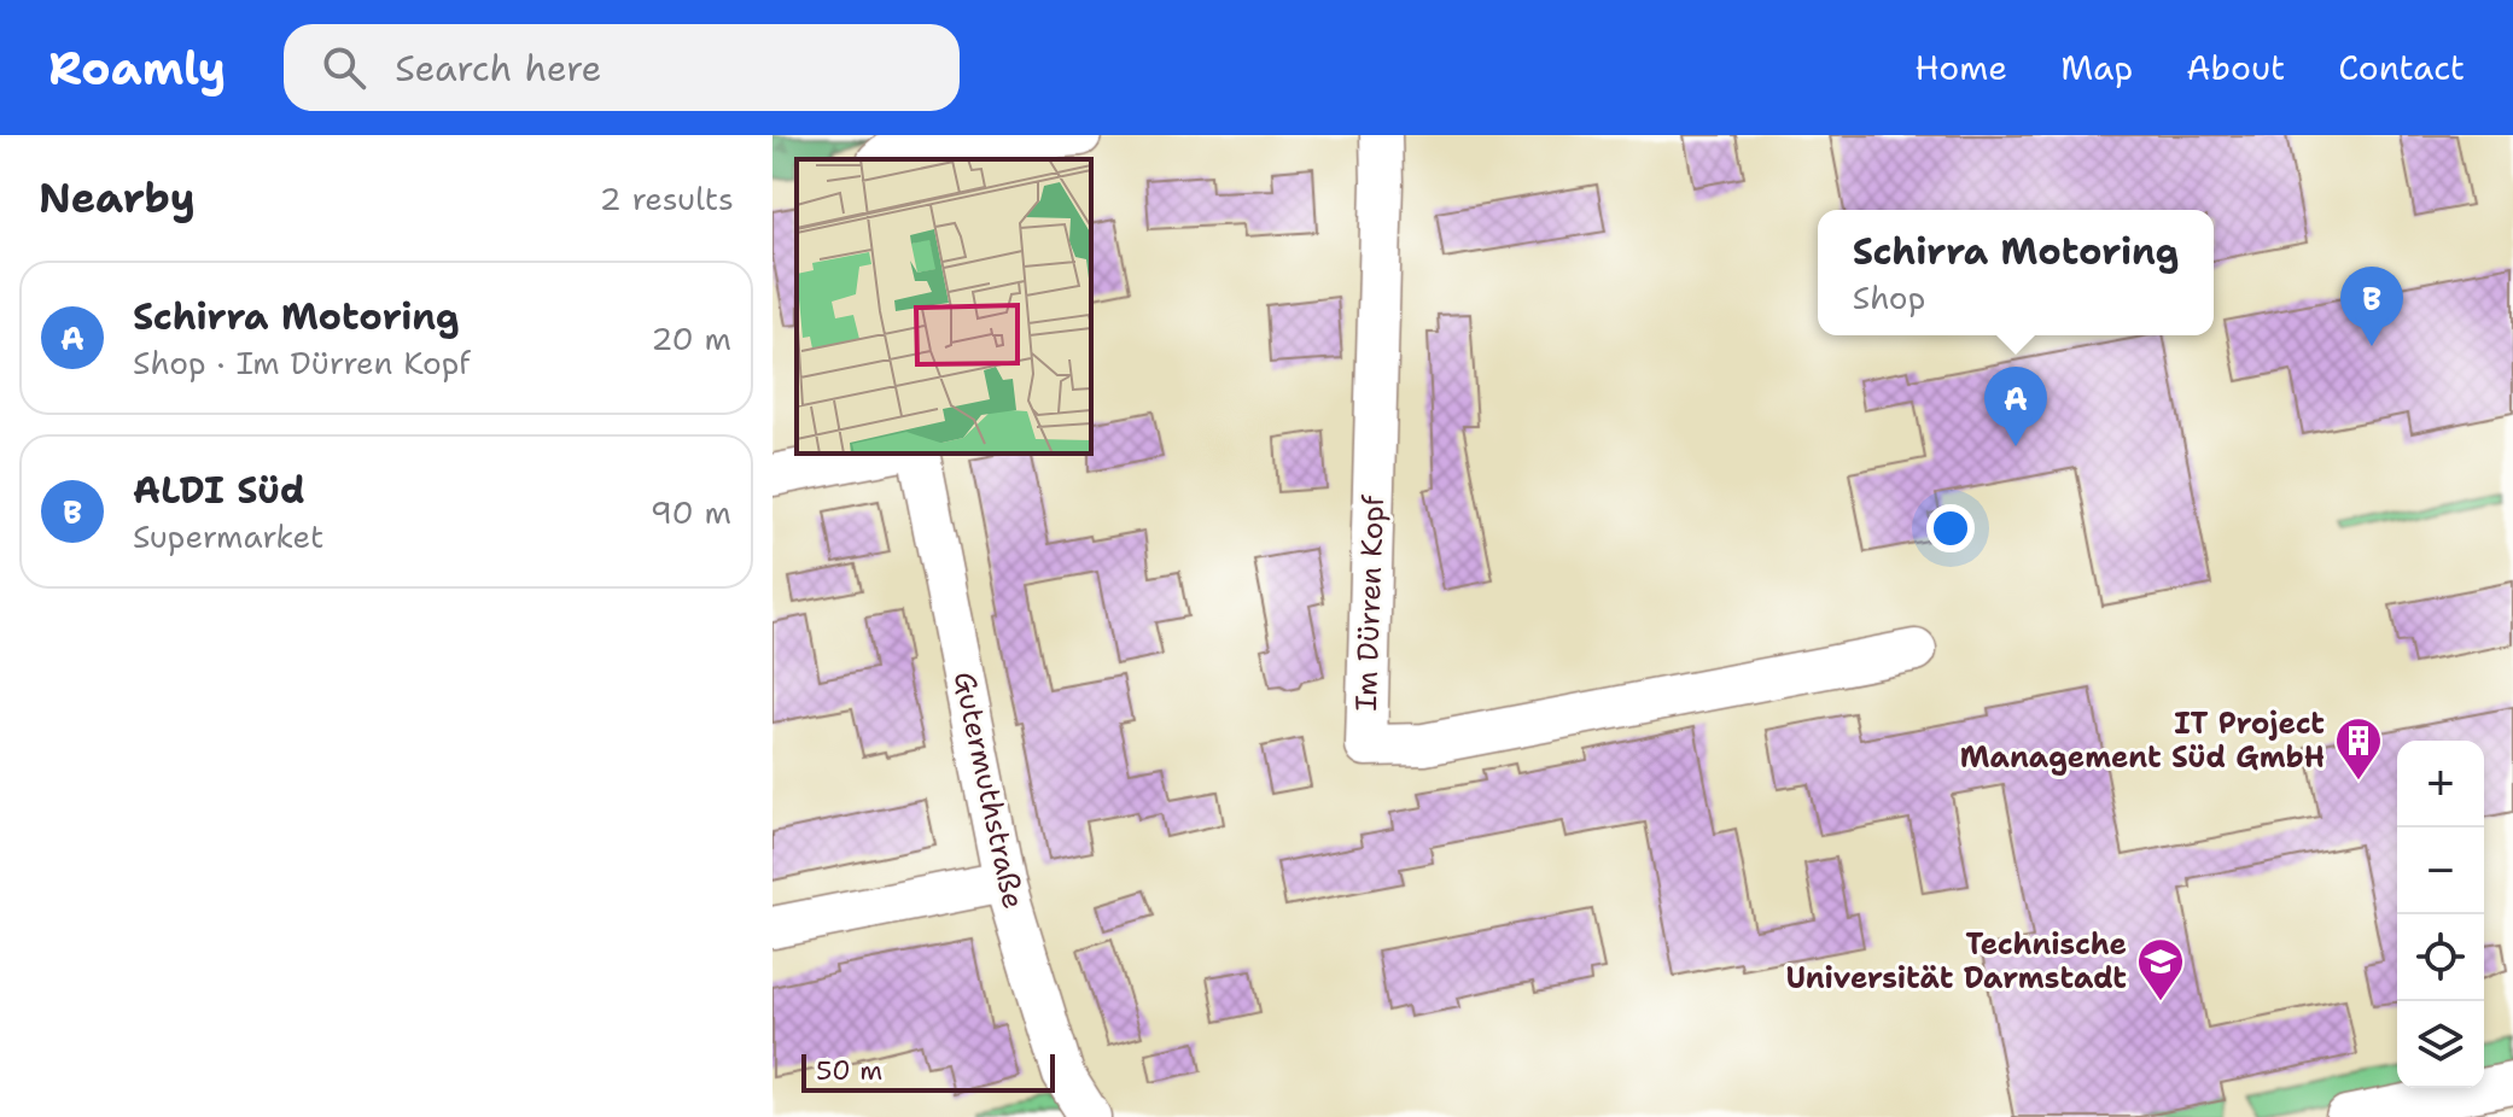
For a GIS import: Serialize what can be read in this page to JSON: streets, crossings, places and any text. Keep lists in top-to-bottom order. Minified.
{"streets":{"street":["Im Dürren Kopf","Gutermuthstraße"]},"places":{"building":["IT Project Management Süd GmbH"],"school or university":["Technische Universität Darmstadt"]},"scale_bar":"50 m","page":{"header":"Roamly","search":"Search here","nav":["Home","Map","About","Contact"],"heading":["Nearby","2 results"],"popup":["Schirra Motoring","Shop"],"list":[{"mark":"A","name":"Schirra Motoring","note":"Shop · Im Dürren Kopf","value":"20 m"},{"mark":"B","name":"ALDI Süd","note":"Supermarket","value":"90 m"}],"pins":["B","A"],"map_buttons":["+","−"],"scale":"50 m"}}
